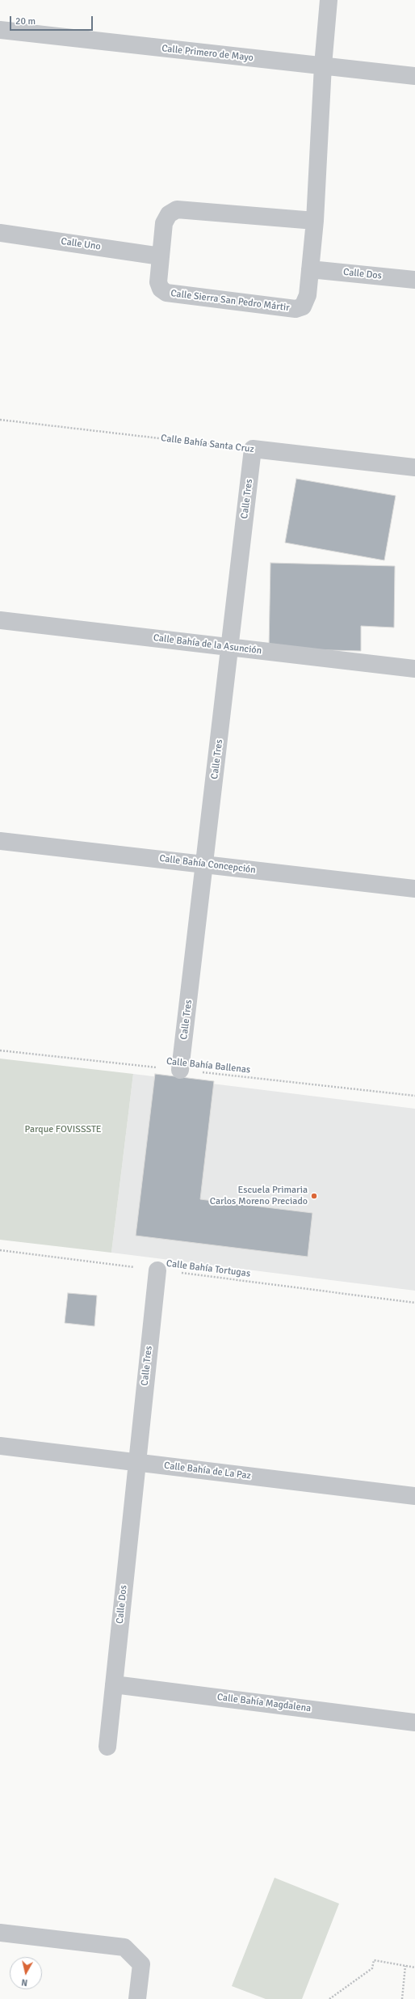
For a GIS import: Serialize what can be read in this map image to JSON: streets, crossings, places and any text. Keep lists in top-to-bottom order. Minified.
{"streets":{"street":["Calle Primero de Mayo","Calle Uno","Calle Dos","Calle Sierra San Pedro Mártir","Calle Bahía Santa Cruz","Calle Tres","Calle Bahía de la Asunción","Calle Bahía Concepción","Calle Bahía de La Paz","Calle Bahía Magdalena"],"path":["Calle Bahía Ballenas","Calle Bahía Tortugas"]},"crossings":[["Calle Primero de Mayo","Calle Sierra San Pedro Mártir"],["Calle Uno","Calle Sierra San Pedro Mártir"],["Calle Dos","Calle Sierra San Pedro Mártir"],["Calle Dos","Calle Tres"],["Calle Dos","Calle Bahía de La Paz"],["Calle Dos","Calle Bahía Magdalena"],["Calle Bahía Santa Cruz","Calle Tres"],["Calle Tres","Calle Bahía de la Asunción"],["Calle Tres","Calle Bahía Concepción"],["Calle Tres","Calle Bahía Ballenas"],["Calle Tres","Calle Bahía Tortugas"],["Calle Tres","Calle Bahía de La Paz"]],"parks":["Parque FOVISSSTE"],"places":["Escuela Primaria Carlos Moreno Preciado"],"scale_bar":"20 m","north":"bottom"}
